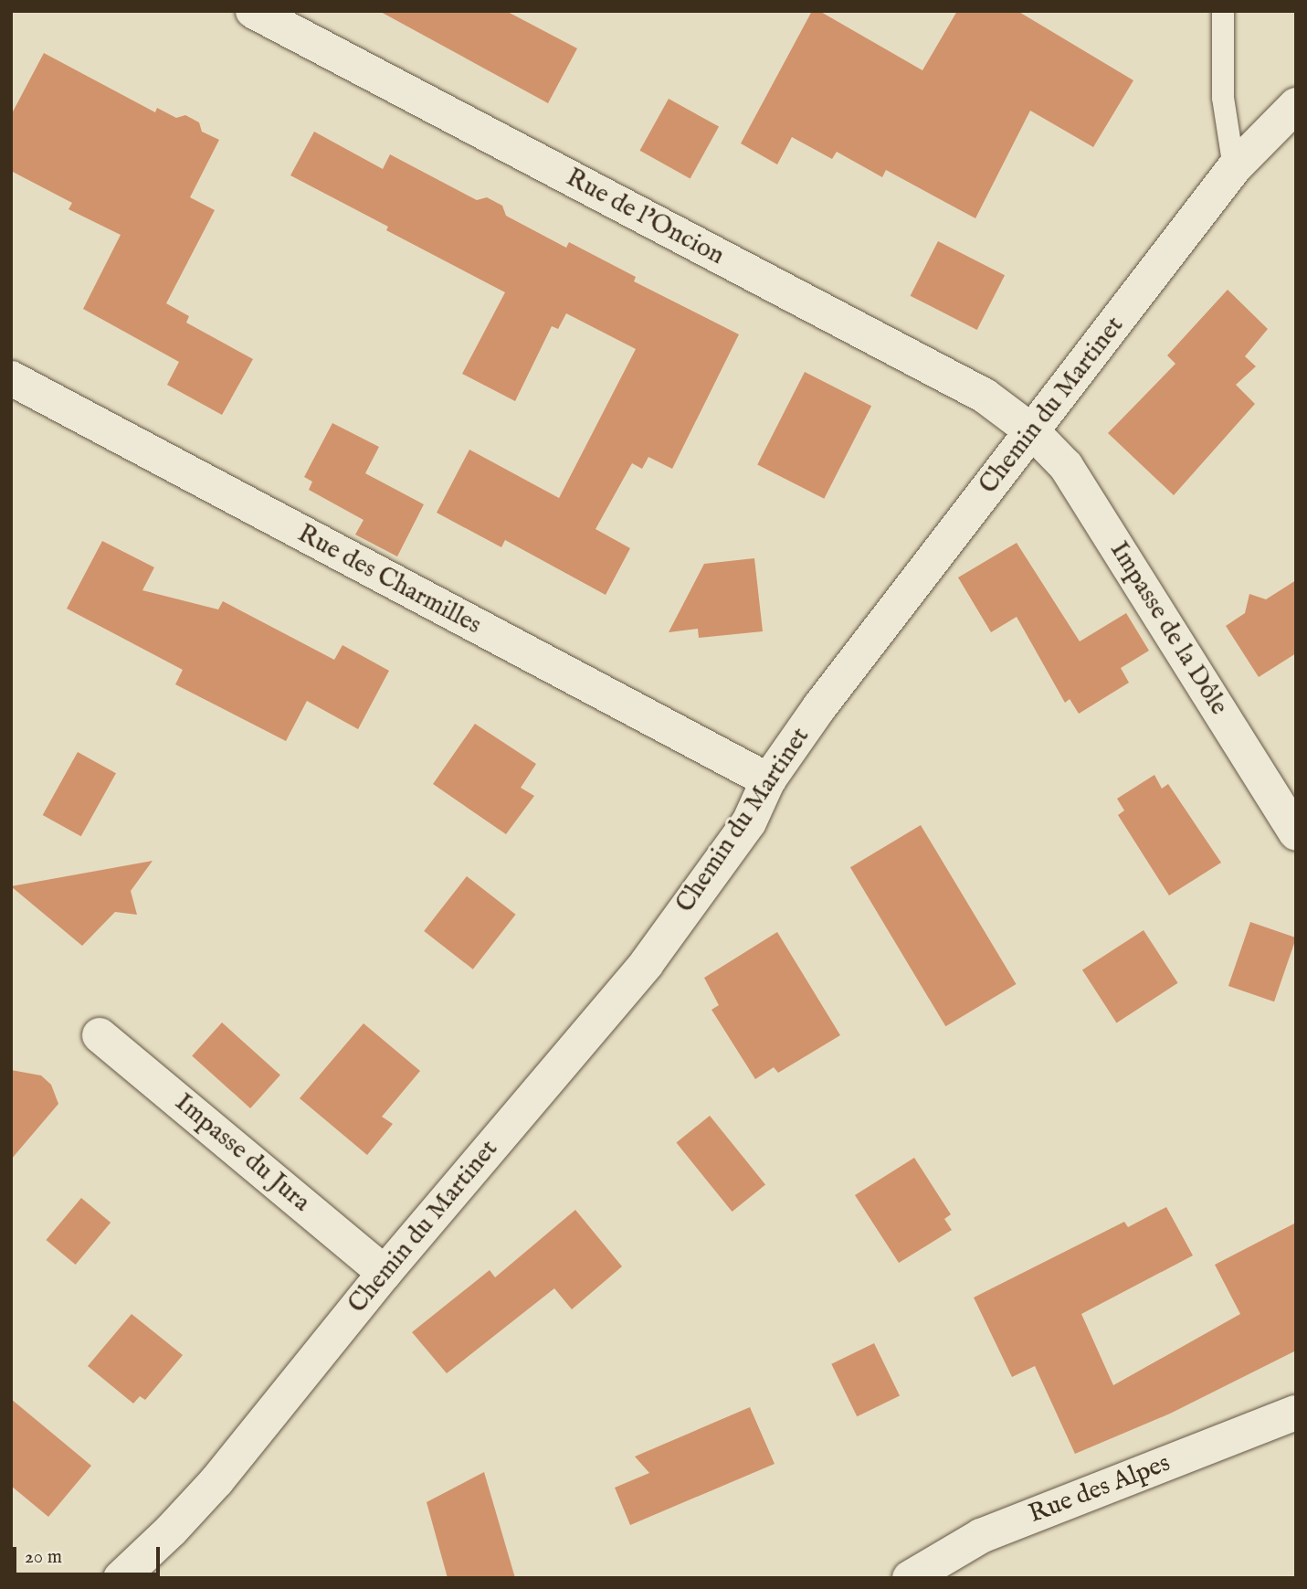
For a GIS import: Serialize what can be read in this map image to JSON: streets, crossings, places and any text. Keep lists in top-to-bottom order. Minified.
{"streets":{"street":["Rue de l'Oncion","Chemin du Martinet","Rue des Charmilles","Impasse de la Dôle","Impasse du Jura","Rue des Alpes"]},"crossings":[["Rue de l'Oncion","Chemin du Martinet"],["Rue de l'Oncion","Impasse de la Dôle"],["Chemin du Martinet","Rue des Charmilles"],["Chemin du Martinet","Impasse de la Dôle"],["Chemin du Martinet","Impasse du Jura"]],"scale_bar":"20 m"}
